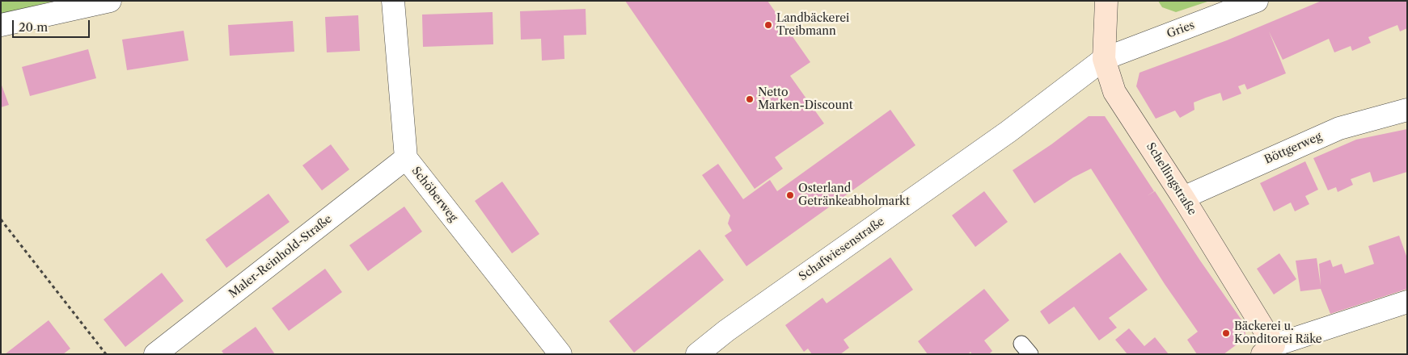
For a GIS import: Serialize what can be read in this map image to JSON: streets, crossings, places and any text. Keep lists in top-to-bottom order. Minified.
{"streets":{"main road":["Schellingstraße"],"street":["Gries","Böttgerweg","Schöberweg","Schafwiesenstraße","Maler-Reinhold-Straße"]},"crossings":[["Gries","Schellingstraße"],["Gries","Schafwiesenstraße"],["Böttgerweg","Schellingstraße"],["Schellingstraße","Schafwiesenstraße"],["Schöberweg","Maler-Reinhold-Straße"]],"places":["Landbäckerei Treibmann","Netto Marken-Discount","Osterland Getränkeabholmarkt","Bäckerei u. Konditorei Räke"],"scale_bar":"20 m"}
